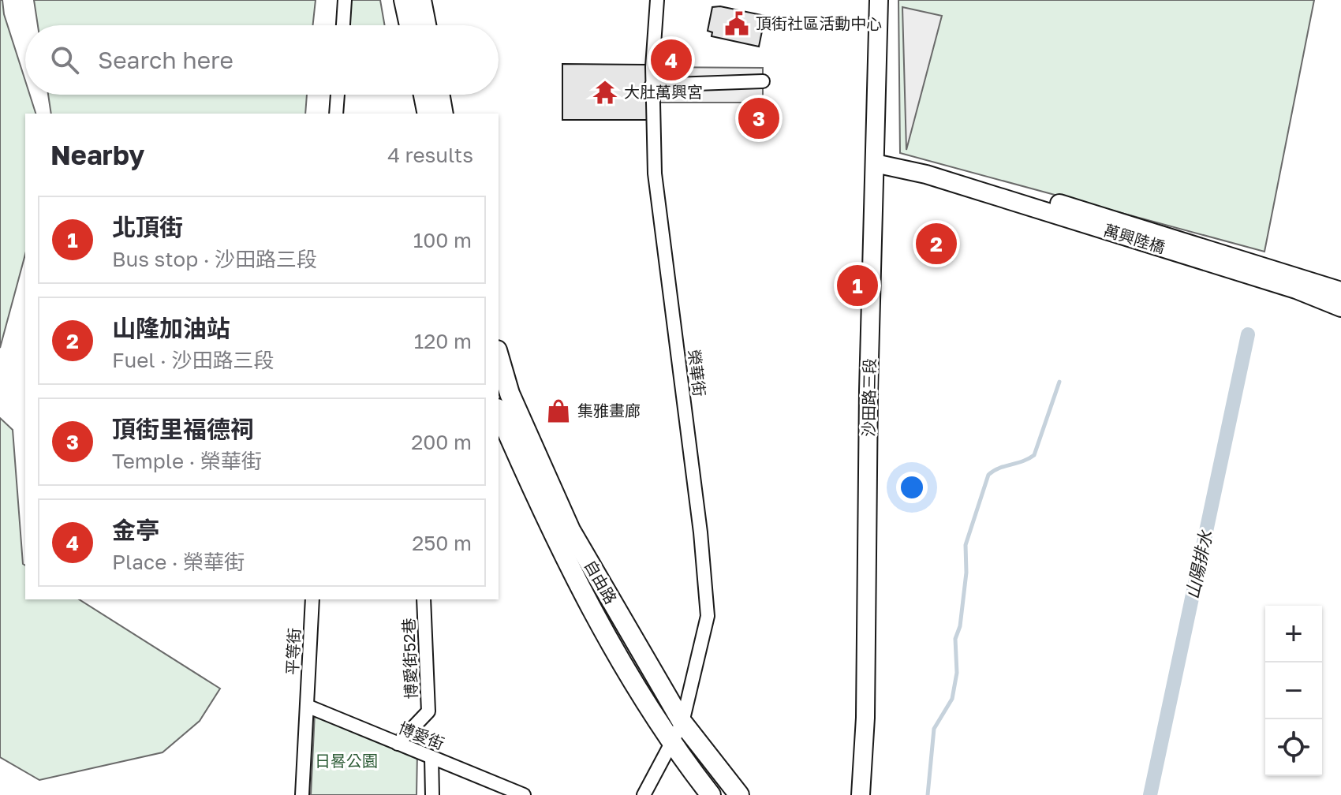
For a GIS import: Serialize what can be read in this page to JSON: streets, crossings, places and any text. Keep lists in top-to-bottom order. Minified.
{"streets":{"main road":["自由路"],"street":["萬興陸橋","榮華街","沙田路三段","平等街","博愛街52巷","博愛街"]},"crossings":[["榮華街","自由路"],["平等街","博愛街"],["博愛街52巷","博愛街"]],"water":["山陽排水"],"parks":["日晷公園"],"places":{"public building":["頂街社區活動中心"],"temple":["大肚萬興宮"],"shop":["集雅畫廊"]},"page":{"search":"Search here","pins":["4","3","2","1"],"heading":["Nearby","4 results"],"list":[{"mark":"1","name":"北頂街","note":"Bus stop · 沙田路三段","value":"100 m"},{"mark":"2","name":"山隆加油站","note":"Fuel · 沙田路三段","value":"120 m"},{"mark":"3","name":"頂街里福德祠","note":"Temple · 榮華街","value":"200 m"},{"mark":"4","name":"金亭","note":"Place · 榮華街","value":"250 m"}],"map_buttons":["+","−"]}}
